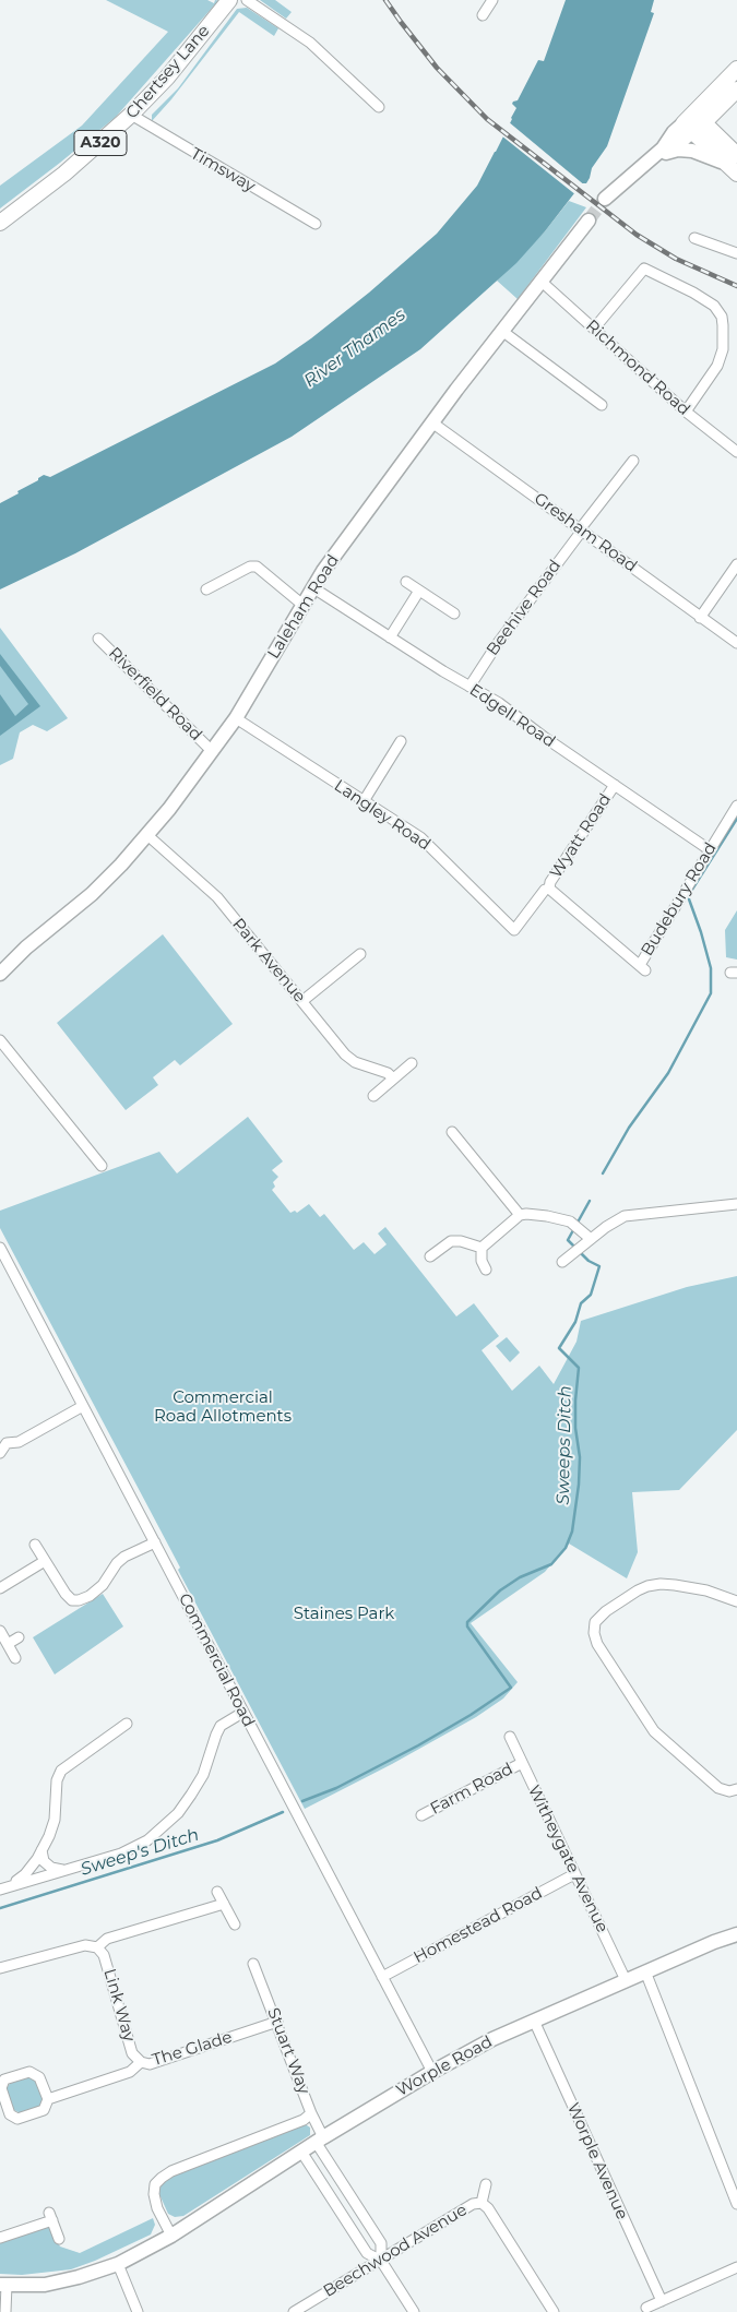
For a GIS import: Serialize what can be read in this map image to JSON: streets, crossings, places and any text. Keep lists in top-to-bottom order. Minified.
{"streets":{"main road":["Chertsey Lane","A320","Laleham Road","Worple Road"],"street":["Timsway","Richmond Road","Gresham Road","Beehive Road","Riverfield Road","Edgell Road","Langley Road","Wyatt Road","Budebury Road","Park Avenue","Commercial Road","Farm Road","Witheygate Avenue","Homestead Road","Link Way","The Glade","Stuart Way","Worple Avenue","Beechwood Avenue"]},"crossings":[["Chertsey Lane","Timsway"],["Richmond Road","Laleham Road"],["Gresham Road","Laleham Road"],["Gresham Road","Beehive Road"],["Laleham Road","Riverfield Road"],["Laleham Road","Edgell Road"],["Laleham Road","Langley Road"],["Laleham Road","Park Avenue"],["Beehive Road","Edgell Road"],["Edgell Road","Wyatt Road"],["Edgell Road","Budebury Road"],["Langley Road","Wyatt Road"],["Wyatt Road","Budebury Road"],["Commercial Road","Homestead Road"],["Commercial Road","Worple Road"],["Farm Road","Witheygate Avenue"],["Witheygate Avenue","Homestead Road"],["Witheygate Avenue","Worple Road"],["Link Way","The Glade"],["The Glade","Stuart Way"],["Stuart Way","Worple Road"],["Stuart Way","Beechwood Avenue"],["Worple Road","Worple Avenue"]],"water":["River Thames","Sweeps Ditch","Sweep's Ditch"],"parks":["Commercial Road Allotments","Staines Park"]}
